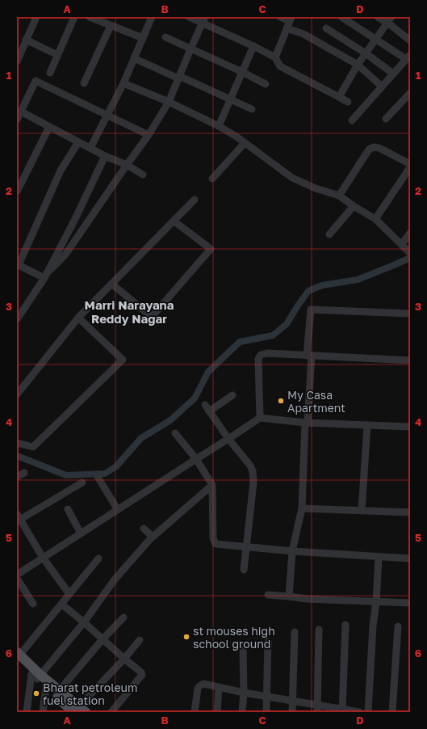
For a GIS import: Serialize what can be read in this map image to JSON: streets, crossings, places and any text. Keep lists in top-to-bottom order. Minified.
{"districts":["Marri Narayana Reddy Nagar"],"places":["My Casa Apartment","st mouses high school ground","Bharat petroleum fuel station"],"grid":{"columns":["A","B","C","D"],"rows":["1","2","3","4","5","6"]}}
